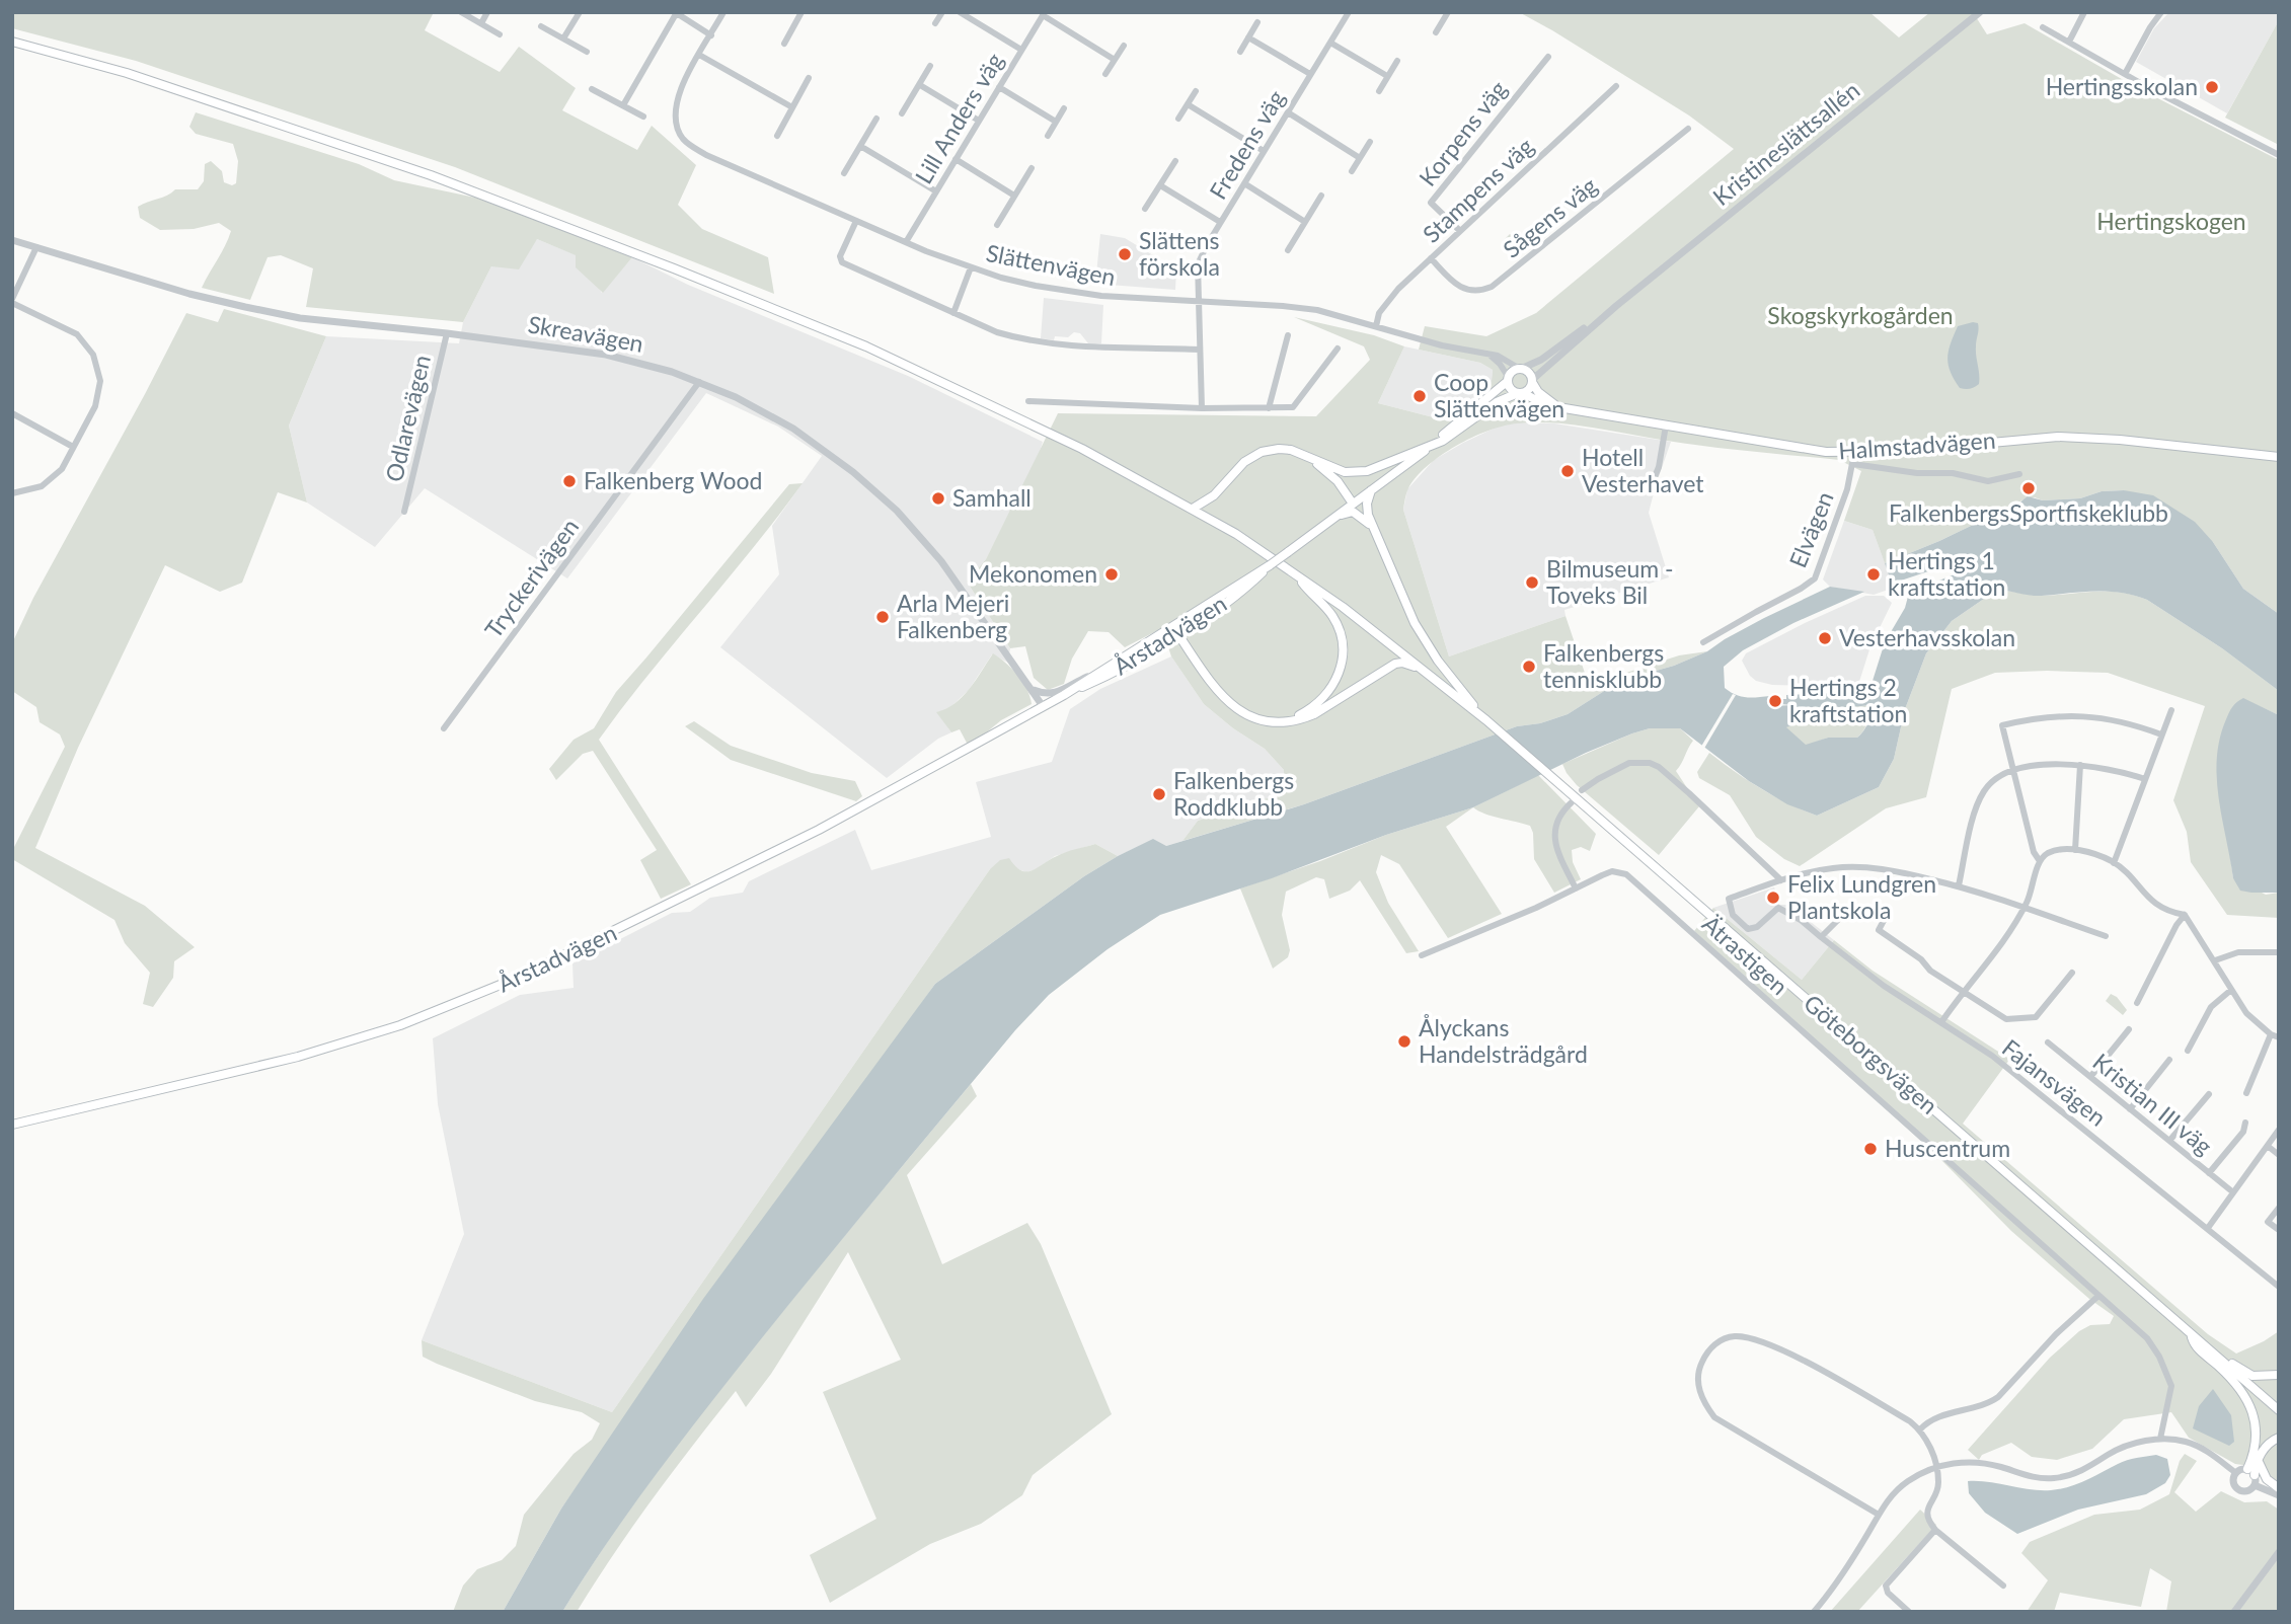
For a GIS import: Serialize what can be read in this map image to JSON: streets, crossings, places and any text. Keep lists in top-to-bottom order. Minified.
{"streets":{"main road":["Halmstadvägen","Årstadvägen","Göteborgsvägen"],"street":["Lill Anders väg","Korpens väg","Kristineslättsallén","Fredens väg","Stampens väg","Sågens väg","Slättenvägen","Skreavägen","Odlarevägen","Elvägen","Tryckerivägen","Ätrastigen","Fajansvägen","Kristian III väg"]},"crossings":[["Lill Anders väg","Slättenvägen"],["Korpens väg","Stampens väg"],["Kristineslättsallén","Slättenvägen"],["Kristineslättsallén","Halmstadvägen"],["Kristineslättsallén","Årstadvägen"],["Fredens väg","Slättenvägen"],["Stampens väg","Sågens väg"],["Stampens väg","Slättenvägen"],["Slättenvägen","Halmstadvägen"],["Slättenvägen","Årstadvägen"],["Skreavägen","Odlarevägen"],["Skreavägen","Tryckerivägen"],["Skreavägen","Årstadvägen"],["Halmstadvägen","Elvägen"],["Halmstadvägen","Årstadvägen"]],"parks":["Hertingskogen","Skogskyrkogården"],"places":["Hertingsskolan","Slättens förskola","Coop Slättenvägen","Hotell Vesterhavet","Falkenberg Wood","FalkenbergsSportfiskeklubb","Samhall","Mekonomen","Hertings 1 kraftstation","Bilmuseum - Toveks Bil","Arla Mejeri Falkenberg","Vesterhavsskolan","Falkenbergs tennisklubb","Hertings 2 kraftstation","Falkenbergs Roddklubb","Felix Lundgren Plantskola","Ålyckans Handelsträdgård","Huscentrum"]}
